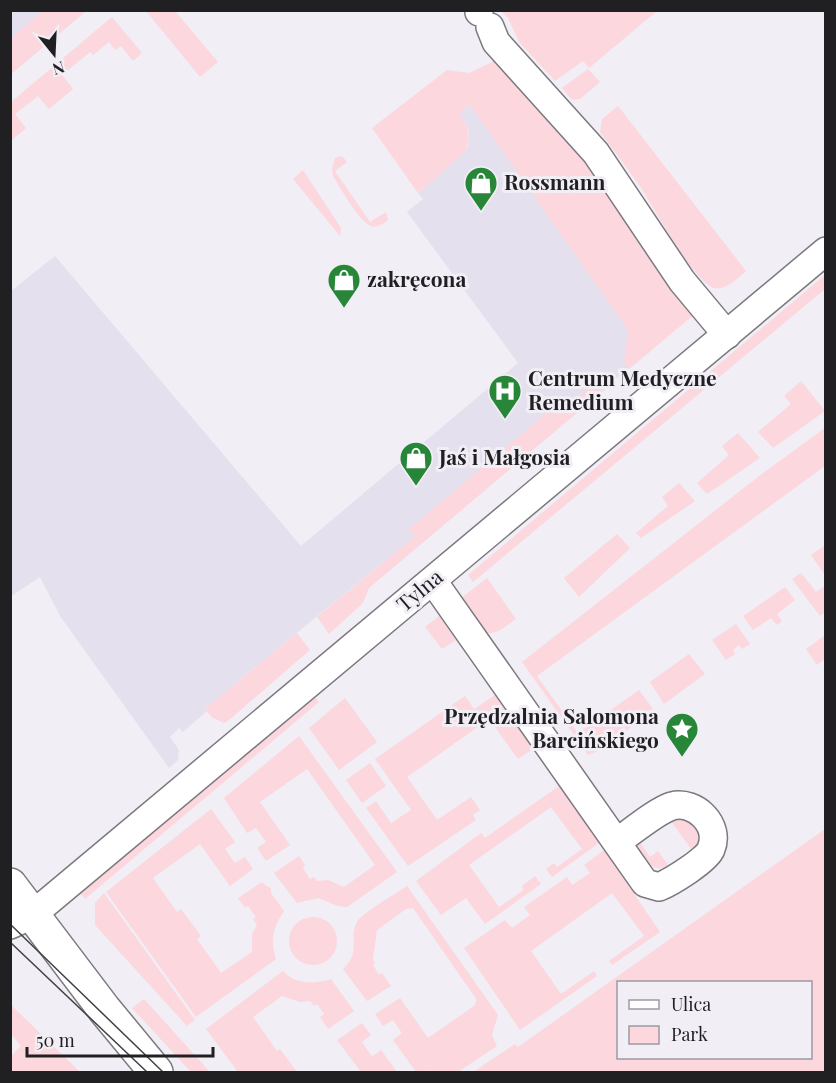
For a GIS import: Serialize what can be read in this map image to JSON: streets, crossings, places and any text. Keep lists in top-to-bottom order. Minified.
{"streets":{"street":["Tylna"]},"places":{"shop":["Rossmann","zakręcona","Jaś i Małgosia"],"hospital":["Centrum Medyczne Remedium"],"place":["Przędzalnia Salomona Barcińskiego"]},"legend":["Ulica","Park"],"scale_bar":"50 m","north":"bottom"}
